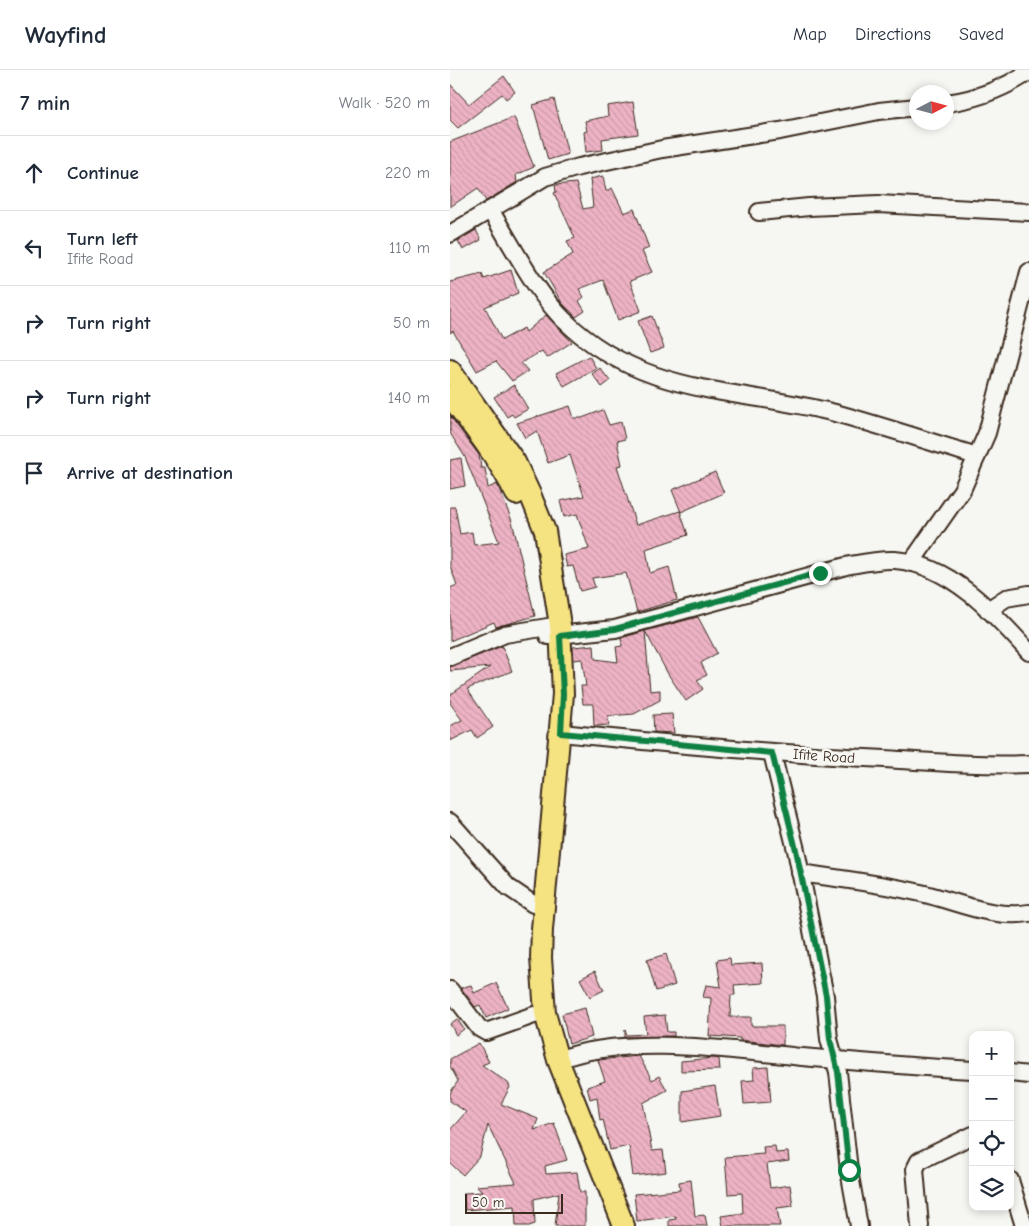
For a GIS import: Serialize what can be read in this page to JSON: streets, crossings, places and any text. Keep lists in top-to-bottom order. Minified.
{"streets":{"street":["Ifite Road"]},"scale_bar":"50 m","north":"right","page":{"header":"Wayfind","nav":["Map","Directions","Saved"],"heading":["7 min","Walk · 520 m"],"list":[["Continue","220 m"],["Turn left","Ifite Road","110 m"],["Turn right","50 m"],["Turn right","140 m"],"Arrive at destination"],"map_buttons":["+","−"],"scale":"50 m"}}
